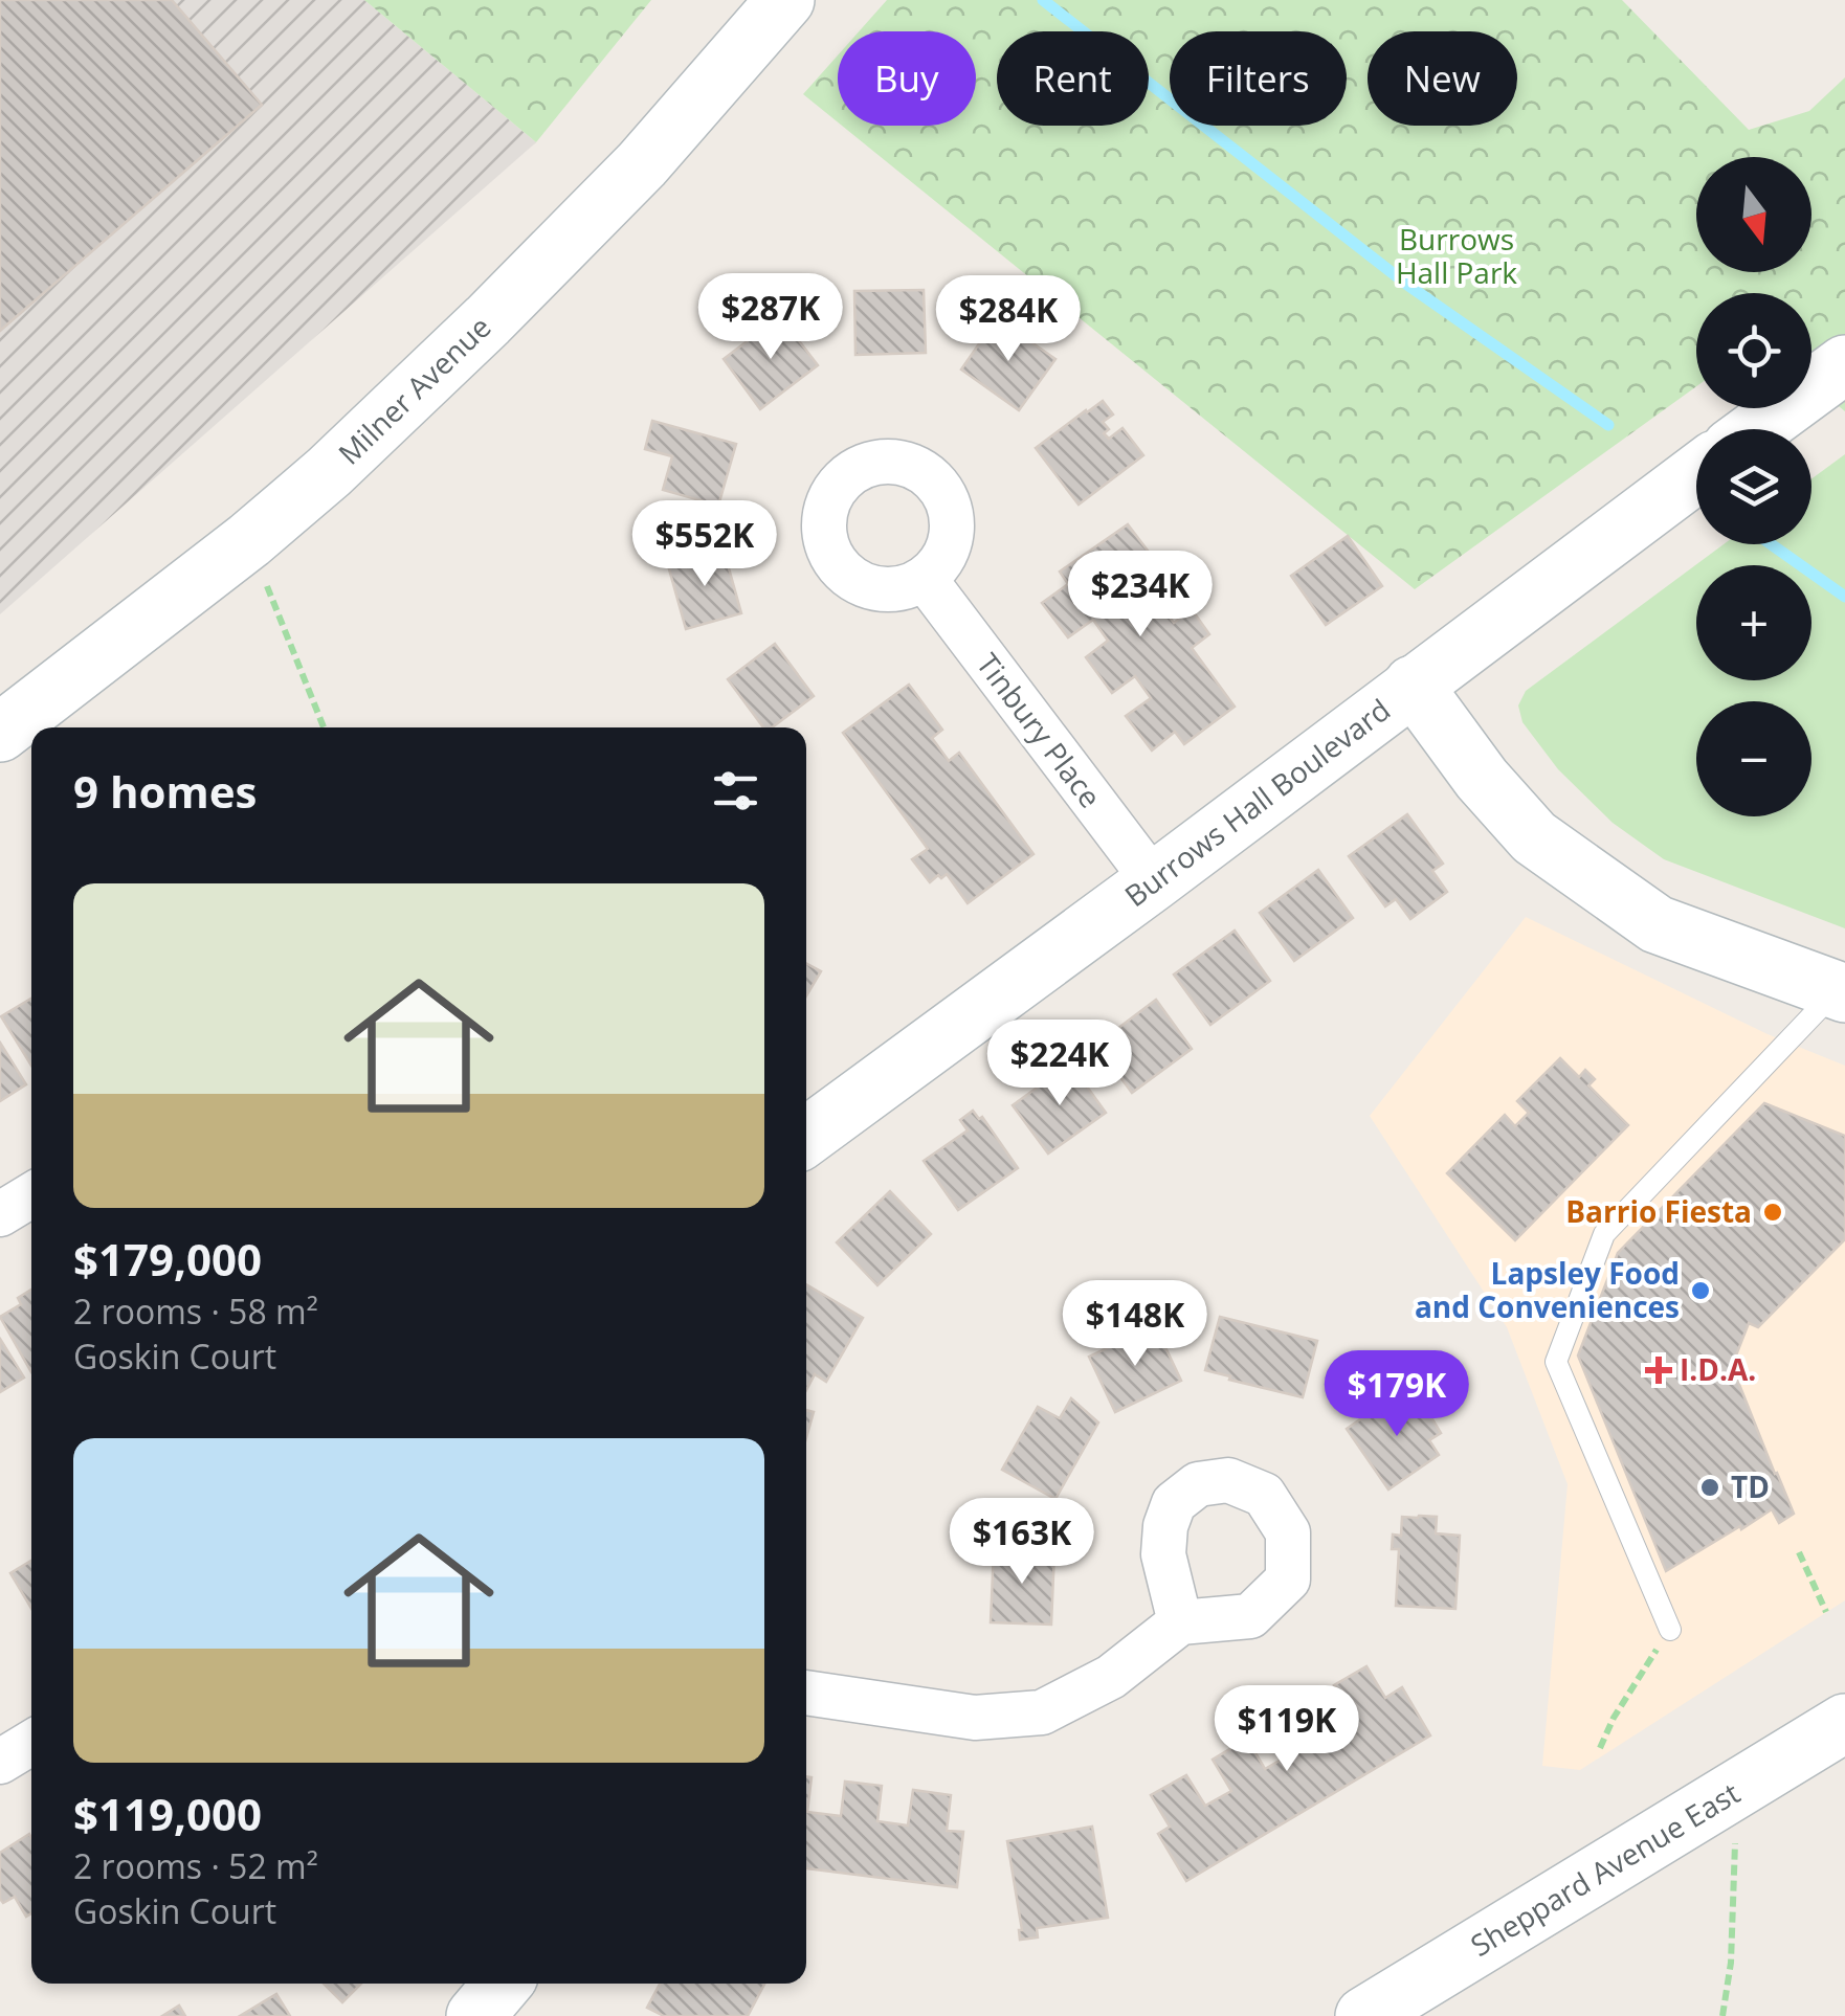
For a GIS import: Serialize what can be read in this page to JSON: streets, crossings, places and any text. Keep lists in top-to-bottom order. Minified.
{"streets":{"street":["Milner Avenue","Tinbury Place","Burrows Hall Boulevard","Sheppard Avenue East"]},"crossings":[["Tinbury Place","Burrows Hall Boulevard"]],"parks":["Burrows Hall Park"],"places":{"other":["Barrio Fiesta","Lapsley Food and Conveniences","TD"],"health":["I.D.A."]},"north":"bottom","page":{"chip":["Buy","Rent","Filters","New"],"map_buttons":["+","−"],"price":["$287K","$284K","$552K","$234K","$224K","$148K","$179K","$163K","$119K"],"heading":"9 homes","list":[{"name":"$179,000","note":"2 rooms · 58 m² · Goskin Court"},{"name":"$119,000","note":"2 rooms · 52 m² · Goskin Court"}]}}
